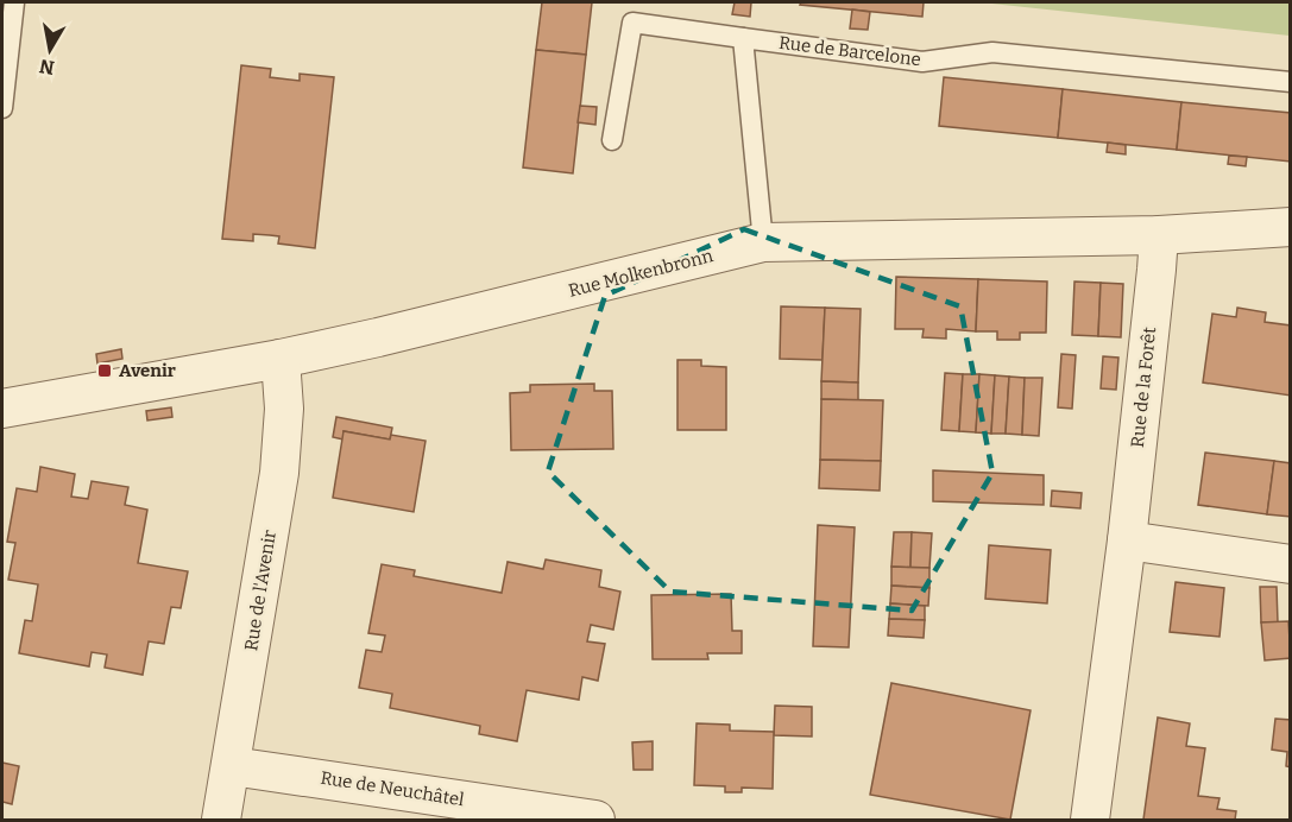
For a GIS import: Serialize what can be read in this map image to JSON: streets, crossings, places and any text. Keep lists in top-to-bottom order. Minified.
{"streets":{"street":["Rue Molkenbronn","Rue de la Forêt","Rue de l'Avenir","Rue de Neuchâtel"],"lane":["Rue de Barcelone"]},"crossings":[["Rue Molkenbronn","Rue de la Forêt"],["Rue Molkenbronn","Rue de l'Avenir"],["Rue de l'Avenir","Rue de Neuchâtel"]],"places":{"transit":["Avenir"]},"north":"bottom"}
